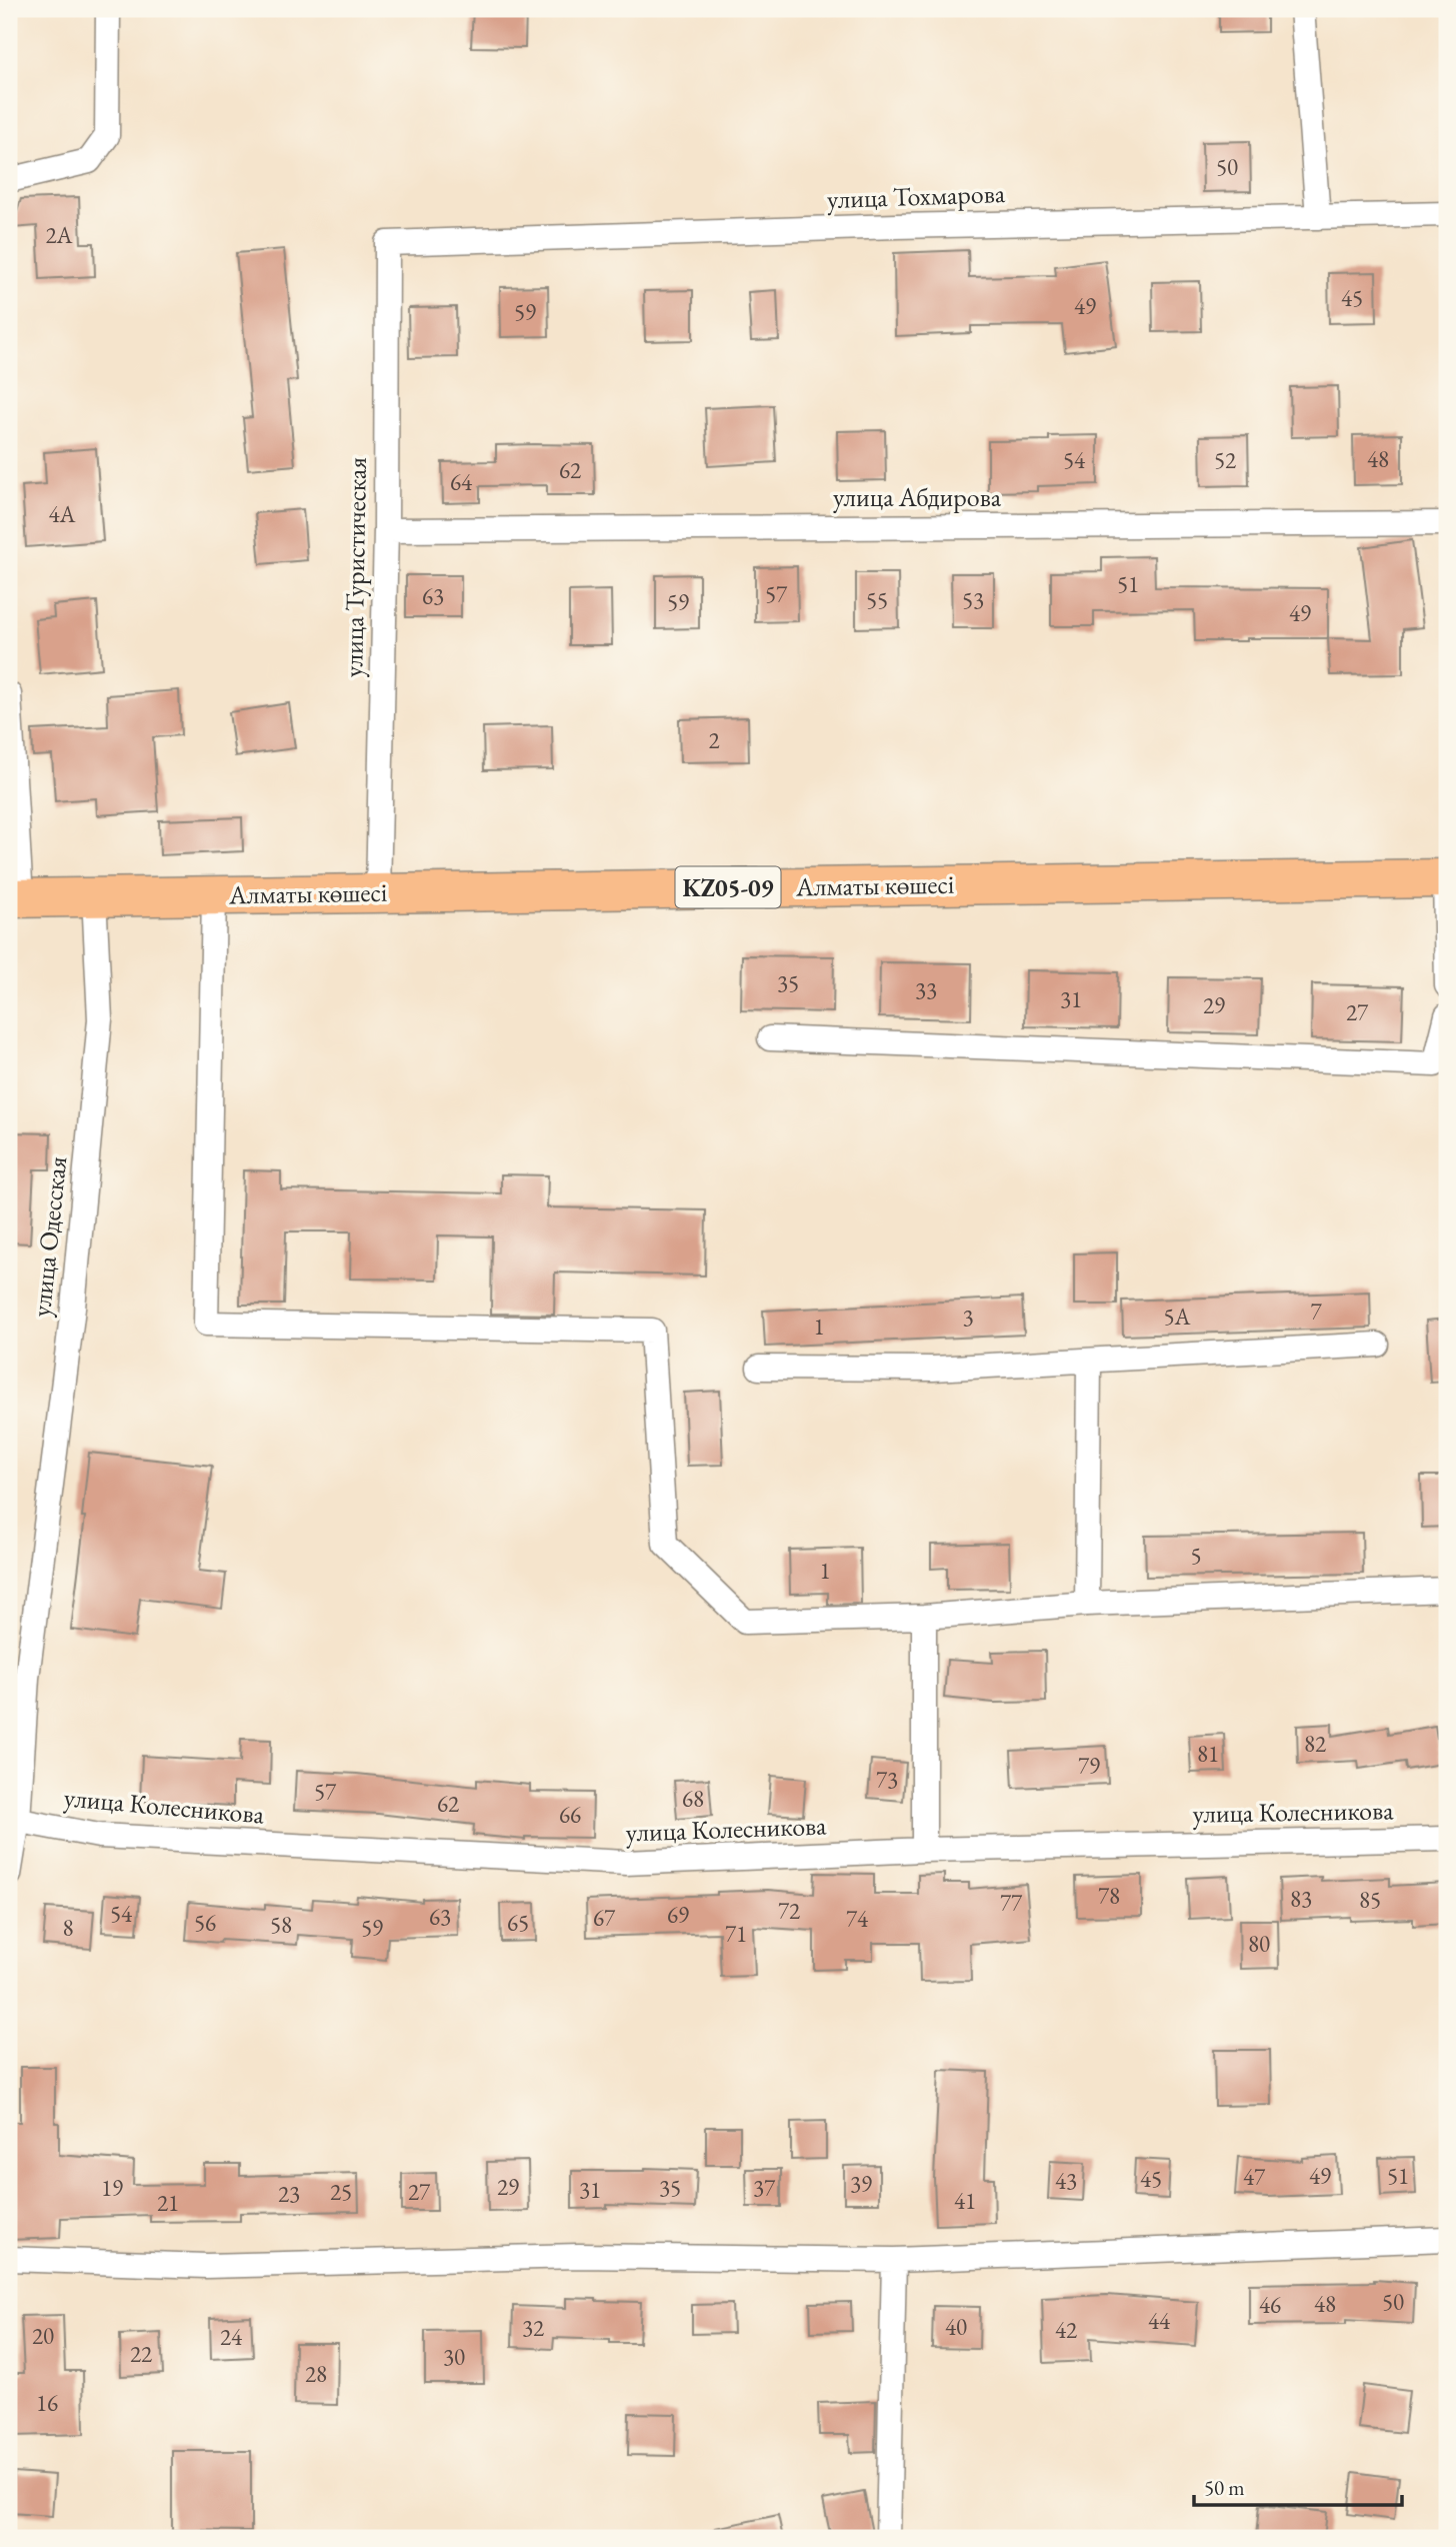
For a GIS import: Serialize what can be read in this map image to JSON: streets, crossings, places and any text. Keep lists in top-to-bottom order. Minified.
{"streets":{"main road":["Алматы көшесі","KZ05-09"],"street":["улица Тохмарова","улица Абдирова","улица Туристическая","улица Одесская","улица Колесникова"]},"crossings":[["улица Тохмарова","улица Туристическая"],["улица Абдирова","улица Туристическая"],["улица Туристическая","Алматы көшесі"],["Алматы көшесі","улица Одесская"],["улица Одесская","улица Колесникова"]],"house_numbers":["50","2А","45","49","59","48","54","52","62","64","4А","51","57","63","55","53","59","49","2","35","33","31","29","27","7","5А","3","1","5","1","82","81","79","73","57","68","62","66","78","83","85","77","72","54","69","63","67","74","56","65","58","8","59","71","80","49","51","47","45","43","39","29","19","35","37","31","25","27","23","41","21","50","48","46","44","40","32","42","20","24","22","30","28","16"],"scale_bar":"50 m"}
